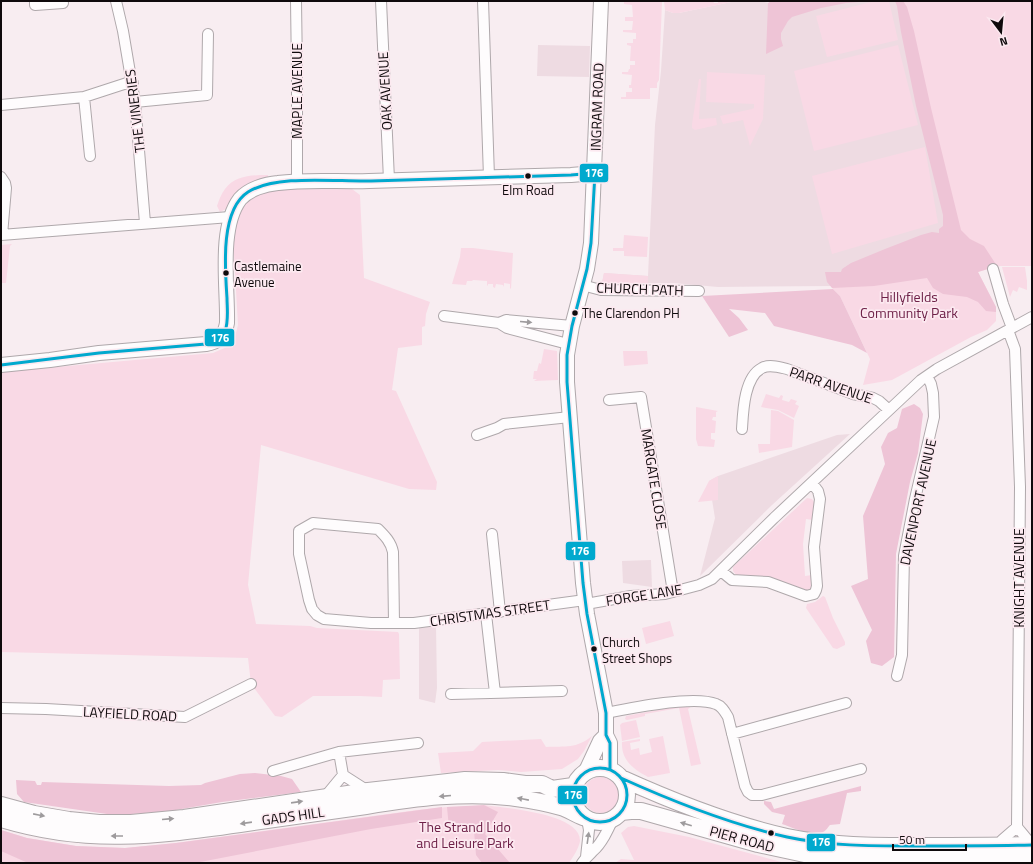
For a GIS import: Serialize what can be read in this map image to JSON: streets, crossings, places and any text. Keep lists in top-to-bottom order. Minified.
{"streets":{"main road":["GADS HILL","PIER ROAD"],"street":["MAPLE AVENUE","OAK AVENUE","INGRAM ROAD","THE VINERIES","CHURCH PATH","PARR AVENUE","MARGATE CLOSE","DAVENPORT AVENUE","KNIGHT AVENUE","FORGE LANE","CHRISTMAS STREET","LAYFIELD ROAD"]},"crossings":[["INGRAM ROAD","CHURCH PATH"],["INGRAM ROAD","FORGE LANE"],["INGRAM ROAD","CHRISTMAS STREET"],["INGRAM ROAD","GADS HILL"],["INGRAM ROAD","PIER ROAD"],["PARR AVENUE","DAVENPORT AVENUE"],["PARR AVENUE","KNIGHT AVENUE"],["PARR AVENUE","FORGE LANE"],["MARGATE CLOSE","FORGE LANE"],["FORGE LANE","CHRISTMAS STREET"],["GADS HILL","PIER ROAD"]],"parks":["Hillyfields Community Park","The Strand Lido and Leisure Park"],"places":["Elm Road","Castlemaine Avenue","The Clarendon PH","Church Street Shops"],"lines":["transit line 176"],"scale_bar":"50 m","north":"bottom"}
